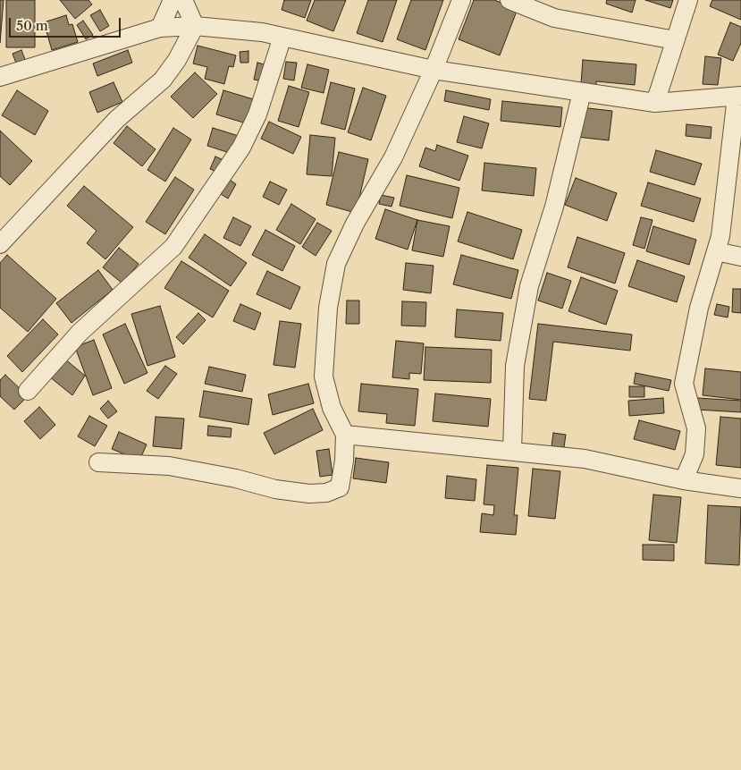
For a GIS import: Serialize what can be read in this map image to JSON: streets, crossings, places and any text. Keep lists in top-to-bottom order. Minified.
{"scale_bar":"50 m"}
